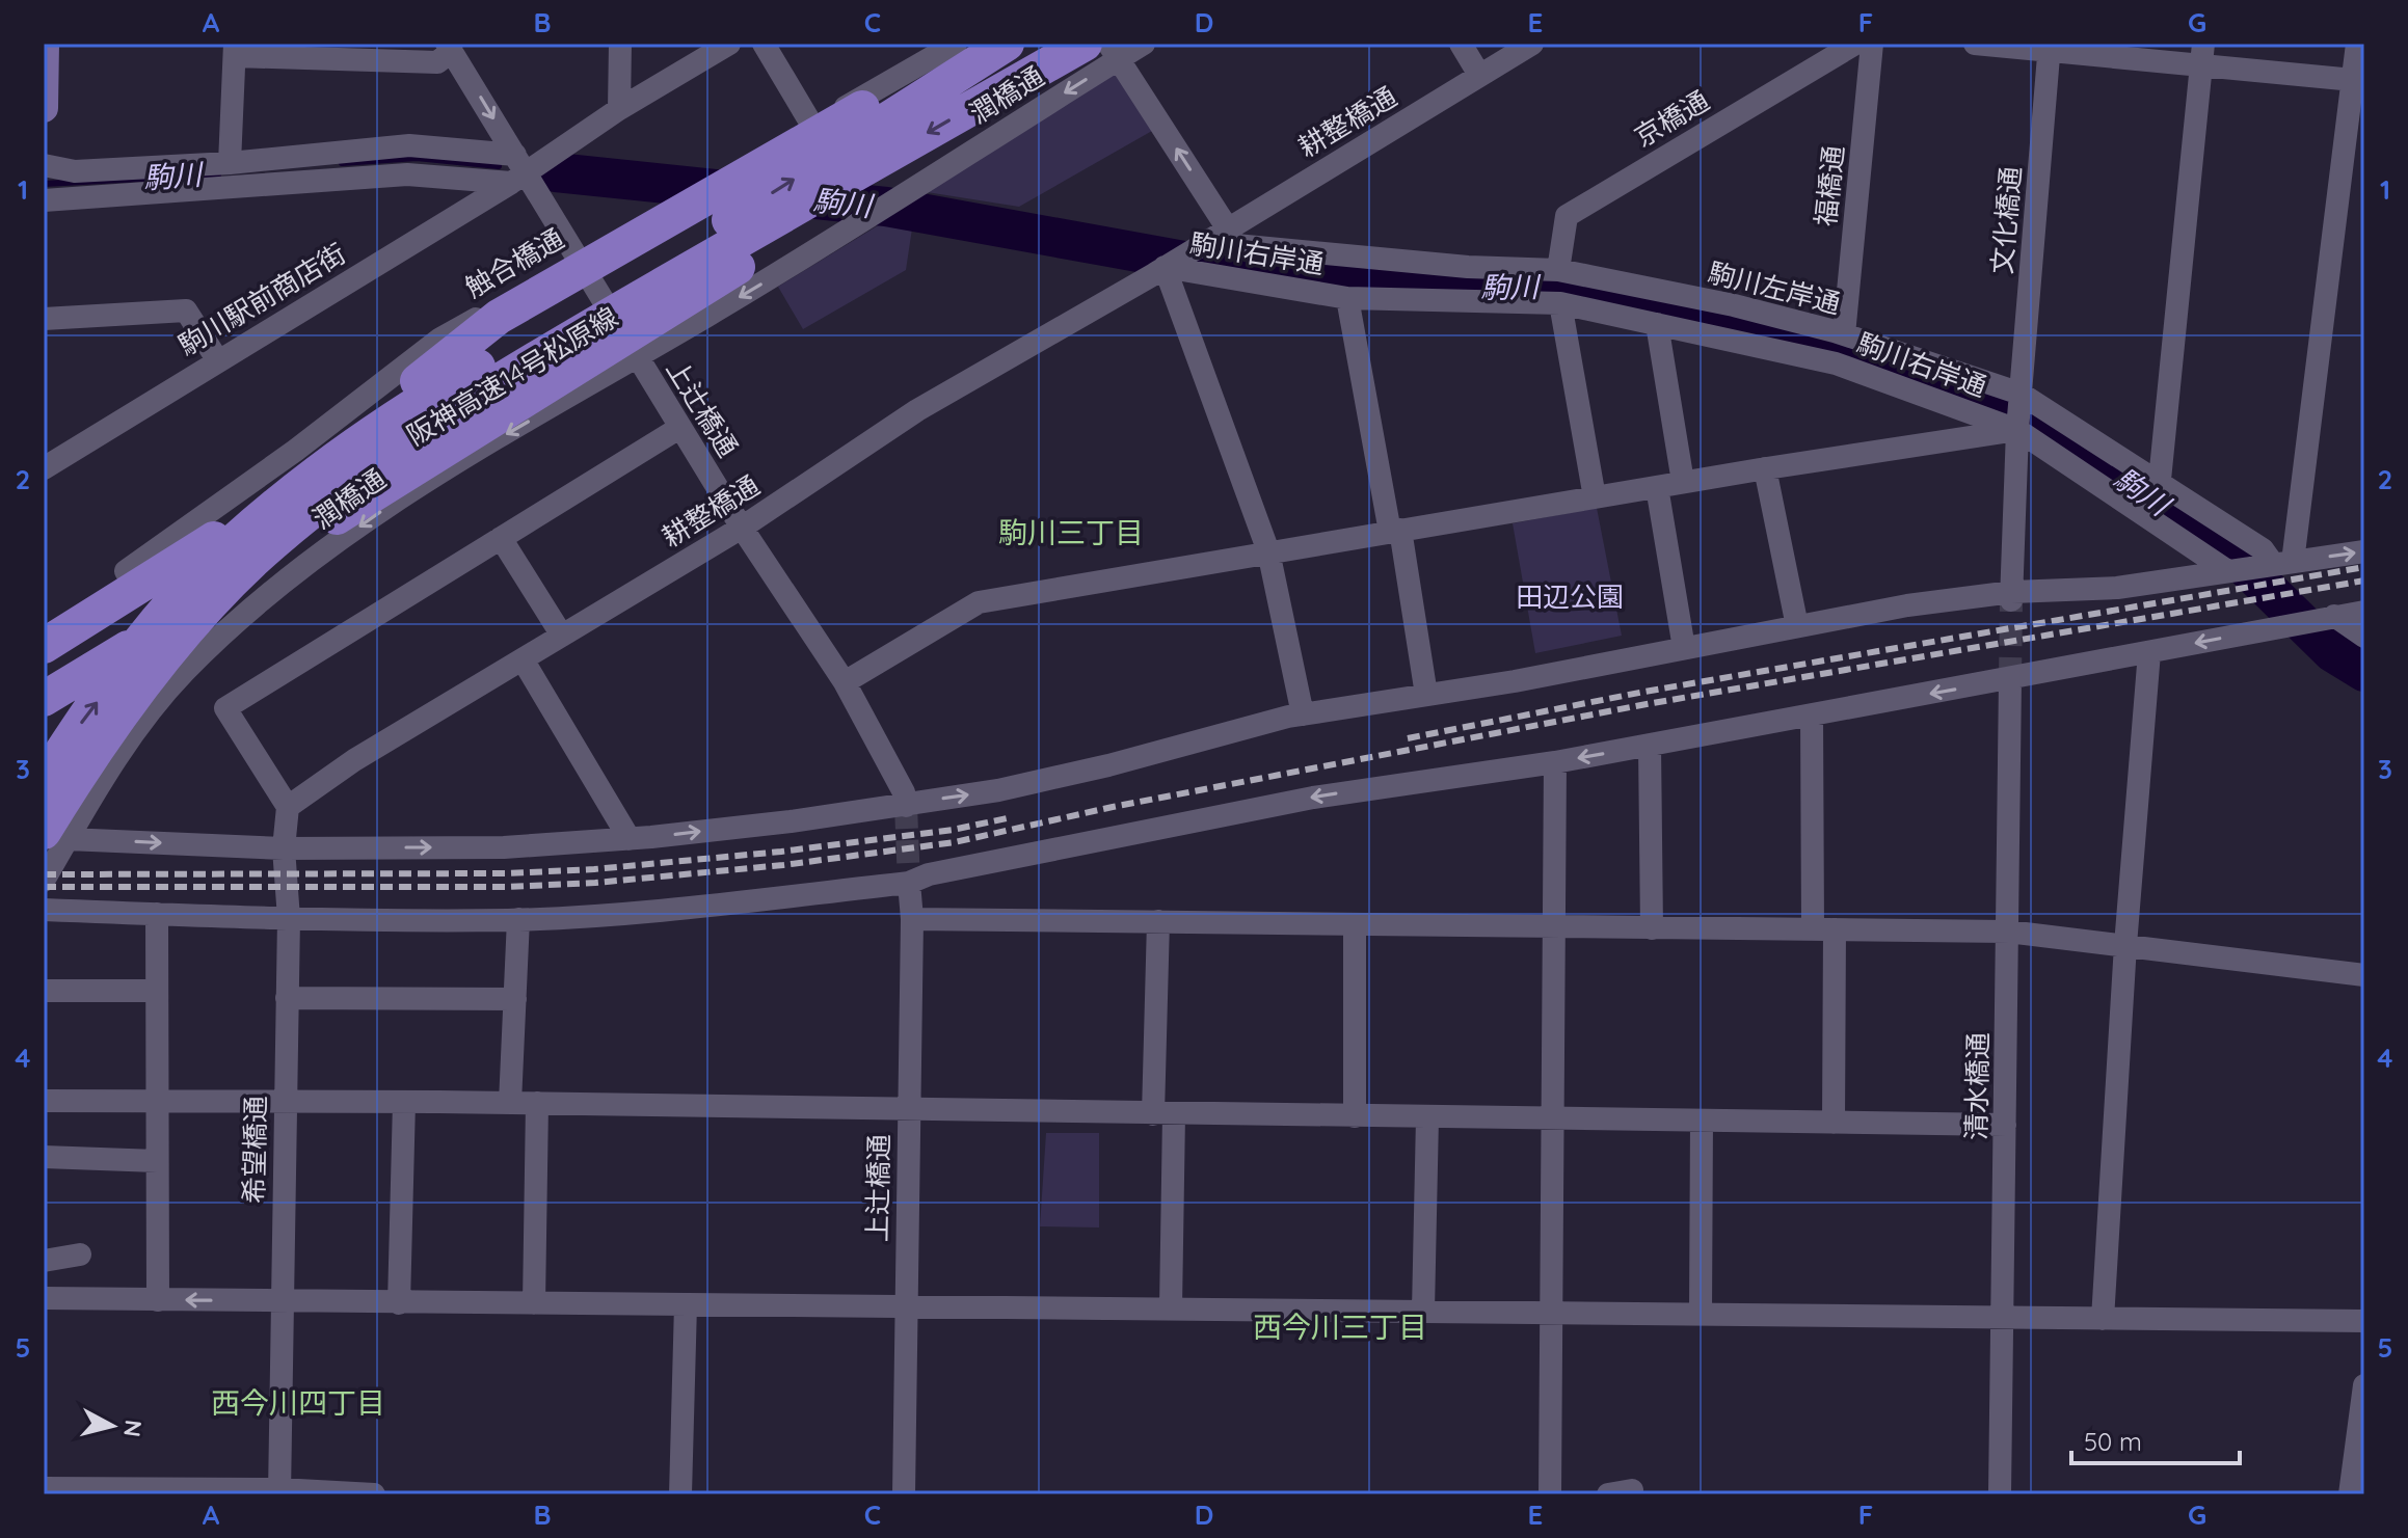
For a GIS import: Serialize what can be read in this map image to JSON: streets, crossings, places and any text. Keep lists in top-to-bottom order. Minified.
{"streets":{"highway":["阪神高速14号松原線"],"street":["潤橋通","京橋通","耕整橋通","福橋通","文化橋通","駒川右岸通","触合橋通","駒川左岸通","駒川駅前商店街","上辻橋通","清水橋通","希望橋通"]},"crossings":[["潤橋通","阪神高速14号松原線"],["潤橋通","上辻橋通"],["京橋通","駒川左岸通"],["耕整橋通","駒川右岸通"],["耕整橋通","駒川左岸通"],["耕整橋通","上辻橋通"],["耕整橋通","希望橋通"],["福橋通","駒川左岸通"],["文化橋通","駒川右岸通"],["文化橋通","駒川左岸通"],["触合橋通","上辻橋通"],["駒川駅前商店街","上辻橋通"]],"one_way":["潤橋通"],"districts":["駒川三丁目","西今川三丁目","西今川四丁目"],"water":["駒川"],"parks":["田辺公園"],"scale_bar":"50 m","north":"right","grid":{"columns":["A","B","C","D","E","F","G"],"rows":["1","2","3","4","5"]}}
